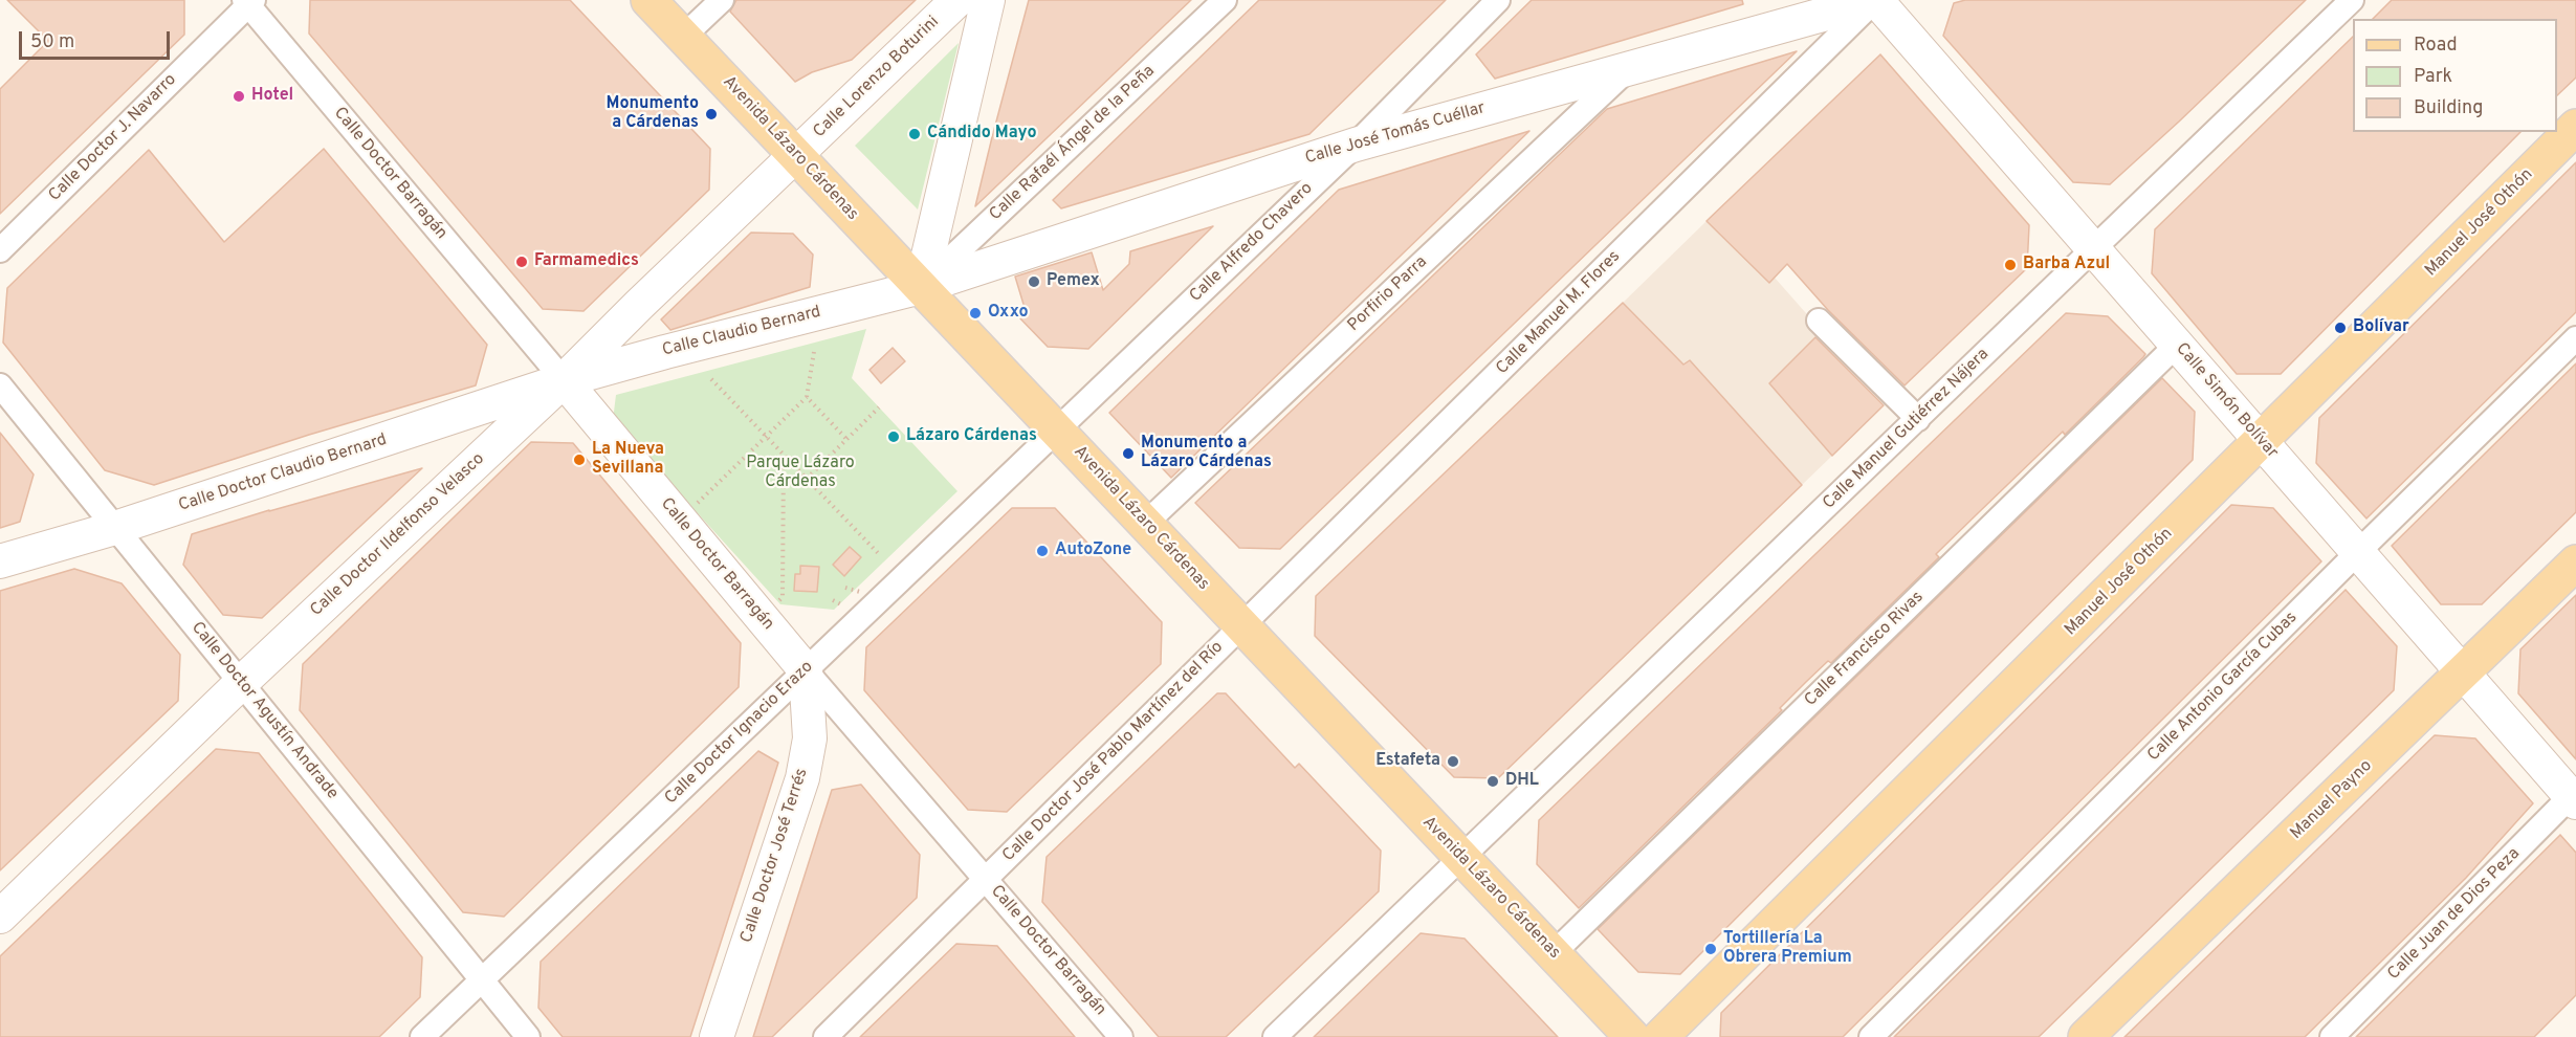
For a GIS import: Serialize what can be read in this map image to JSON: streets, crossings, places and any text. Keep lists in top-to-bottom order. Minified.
{"streets":{"main road":["Avenida Lázaro Cárdenas","Manuel José Othón","Manuel Payno"],"street":["Calle Lorenzo Boturini","Calle José Tomás Cuéllar","Calle Doctor J. Navarro","Calle Rafaél Ángel de la Peña","Calle Doctor Barragán","Calle Alfredo Chavero","Porfirio Parra","Calle Manuel M. Flores","Calle Claudio Bernard","Calle Simón Bolívar","Calle Manuel Gutiérrez Nájera","Calle Doctor Claudio Bernard","Calle Doctor Ildelfonso Velasco","Calle Francisco Rivas","Calle Antonio García Cubas","Calle Doctor Agustín Andrade","Calle Doctor Ignacio Erazo","Calle Doctor José Pablo Martínez del Río","Calle Doctor José Terrés","Calle Juan de Dios Peza"]},"crossings":[["Calle Lorenzo Boturini","Avenida Lázaro Cárdenas"],["Calle Lorenzo Boturini","Calle Doctor Ildelfonso Velasco"],["Calle José Tomás Cuéllar","Calle Rafaél Ángel de la Peña"],["Calle José Tomás Cuéllar","Avenida Lázaro Cárdenas"],["Calle José Tomás Cuéllar","Calle Alfredo Chavero"],["Calle José Tomás Cuéllar","Porfirio Parra"],["Calle José Tomás Cuéllar","Calle Manuel M. Flores"],["Calle José Tomás Cuéllar","Calle Claudio Bernard"],["Calle José Tomás Cuéllar","Calle Simón Bolívar"],["Calle Doctor J. Navarro","Calle Doctor Barragán"],["Calle Rafaél Ángel de la Peña","Avenida Lázaro Cárdenas"],["Calle Rafaél Ángel de la Peña","Calle Claudio Bernard"],["Avenida Lázaro Cárdenas","Calle Alfredo Chavero"],["Avenida Lázaro Cárdenas","Porfirio Parra"],["Avenida Lázaro Cárdenas","Calle Manuel M. Flores"],["Avenida Lázaro Cárdenas","Calle Claudio Bernard"],["Avenida Lázaro Cárdenas","Calle Manuel Gutiérrez Nájera"],["Avenida Lázaro Cárdenas","Calle Doctor Ildelfonso Velasco"],["Avenida Lázaro Cárdenas","Calle Francisco Rivas"],["Avenida Lázaro Cárdenas","Calle Doctor Ignacio Erazo"],["Avenida Lázaro Cárdenas","Calle Doctor José Pablo Martínez del Río"],["Calle Doctor Barragán","Calle Claudio Bernard"],["Calle Doctor Barragán","Calle Doctor Claudio Bernard"],["Calle Doctor Barragán","Calle Doctor Ildelfonso Velasco"],["Calle Doctor Barragán","Calle Doctor Ignacio Erazo"],["Calle Doctor Barragán","Calle Doctor José Pablo Martínez del Río"],["Calle Doctor Barragán","Calle Doctor José Terrés"],["Manuel José Othón","Calle Simón Bolívar"],["Calle Alfredo Chavero","Calle Doctor Ignacio Erazo"],["Calle Manuel M. Flores","Calle Simón Bolívar"],["Calle Manuel M. Flores","Calle Doctor José Pablo Martínez del Río"],["Calle Claudio Bernard","Calle Doctor Claudio Bernard"],["Calle Claudio Bernard","Calle Doctor Ildelfonso Velasco"],["Calle Simón Bolívar","Calle Manuel Gutiérrez Nájera"],["Calle Simón Bolívar","Calle Francisco Rivas"],["Calle Simón Bolívar","Calle Antonio García Cubas"],["Calle Simón Bolívar","Manuel Payno"],["Calle Simón Bolívar","Calle Juan de Dios Peza"],["Calle Doctor Claudio Bernard","Calle Doctor Ildelfonso Velasco"],["Calle Doctor Claudio Bernard","Calle Doctor Agustín Andrade"],["Calle Doctor Ildelfonso Velasco","Calle Doctor Agustín Andrade"],["Calle Doctor Agustín Andrade","Calle Doctor Ignacio Erazo"],["Calle Doctor Ignacio Erazo","Calle Doctor José Terrés"]],"parks":["Parque Lázaro Cárdenas"],"places":["Hotel","Monumento a Cárdenas","Cándido Mayo","Farmamedics","Barba Azul","Pemex","Oxxo","Bolívar","Lázaro Cárdenas","Monumento a Lázaro Cárdenas","La Nueva Sevillana","AutoZone","Estafeta","DHL","Tortillería La Obrera Premium"],"legend":["Road","Park","Building"],"scale_bar":"50 m"}
